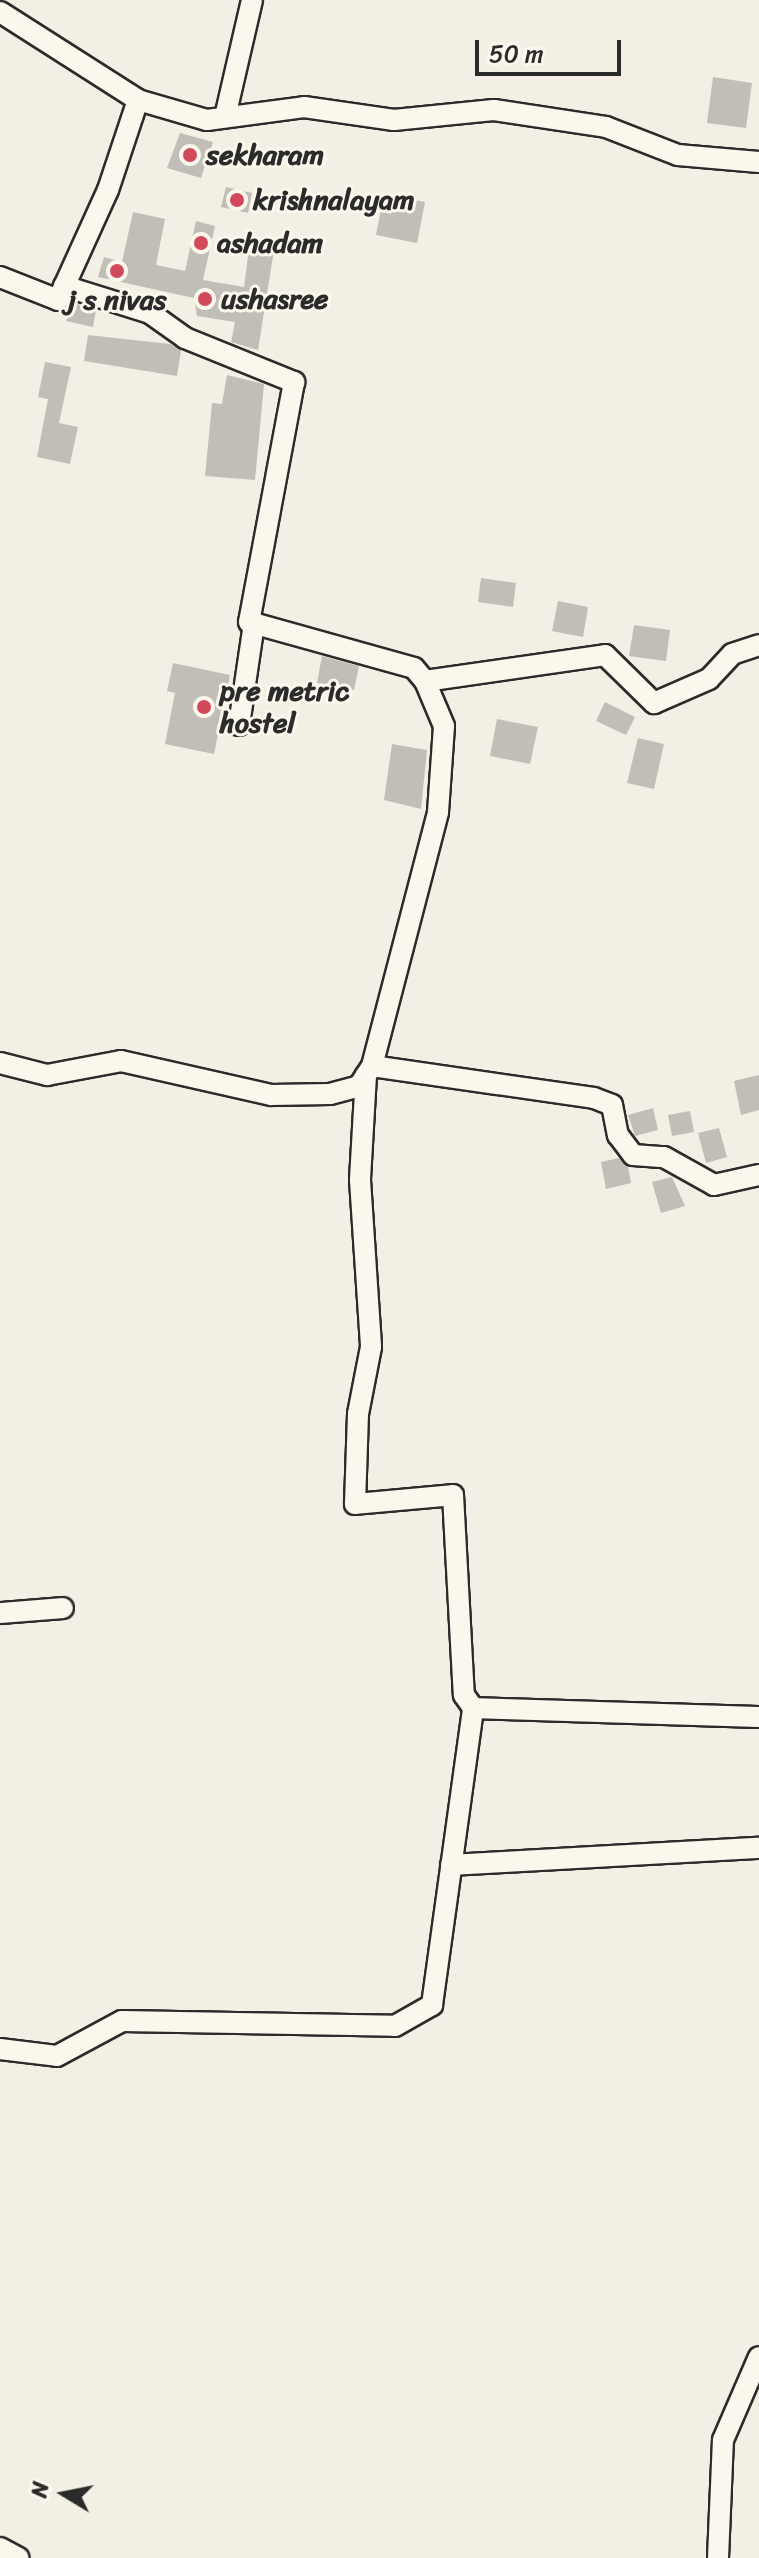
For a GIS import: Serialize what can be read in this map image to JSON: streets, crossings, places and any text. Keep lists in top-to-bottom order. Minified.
{"places":["sekharam","krishnalayam","ashadam","j s nivas","ushasree","pre metric hostel"],"scale_bar":"50 m","north":"left"}
